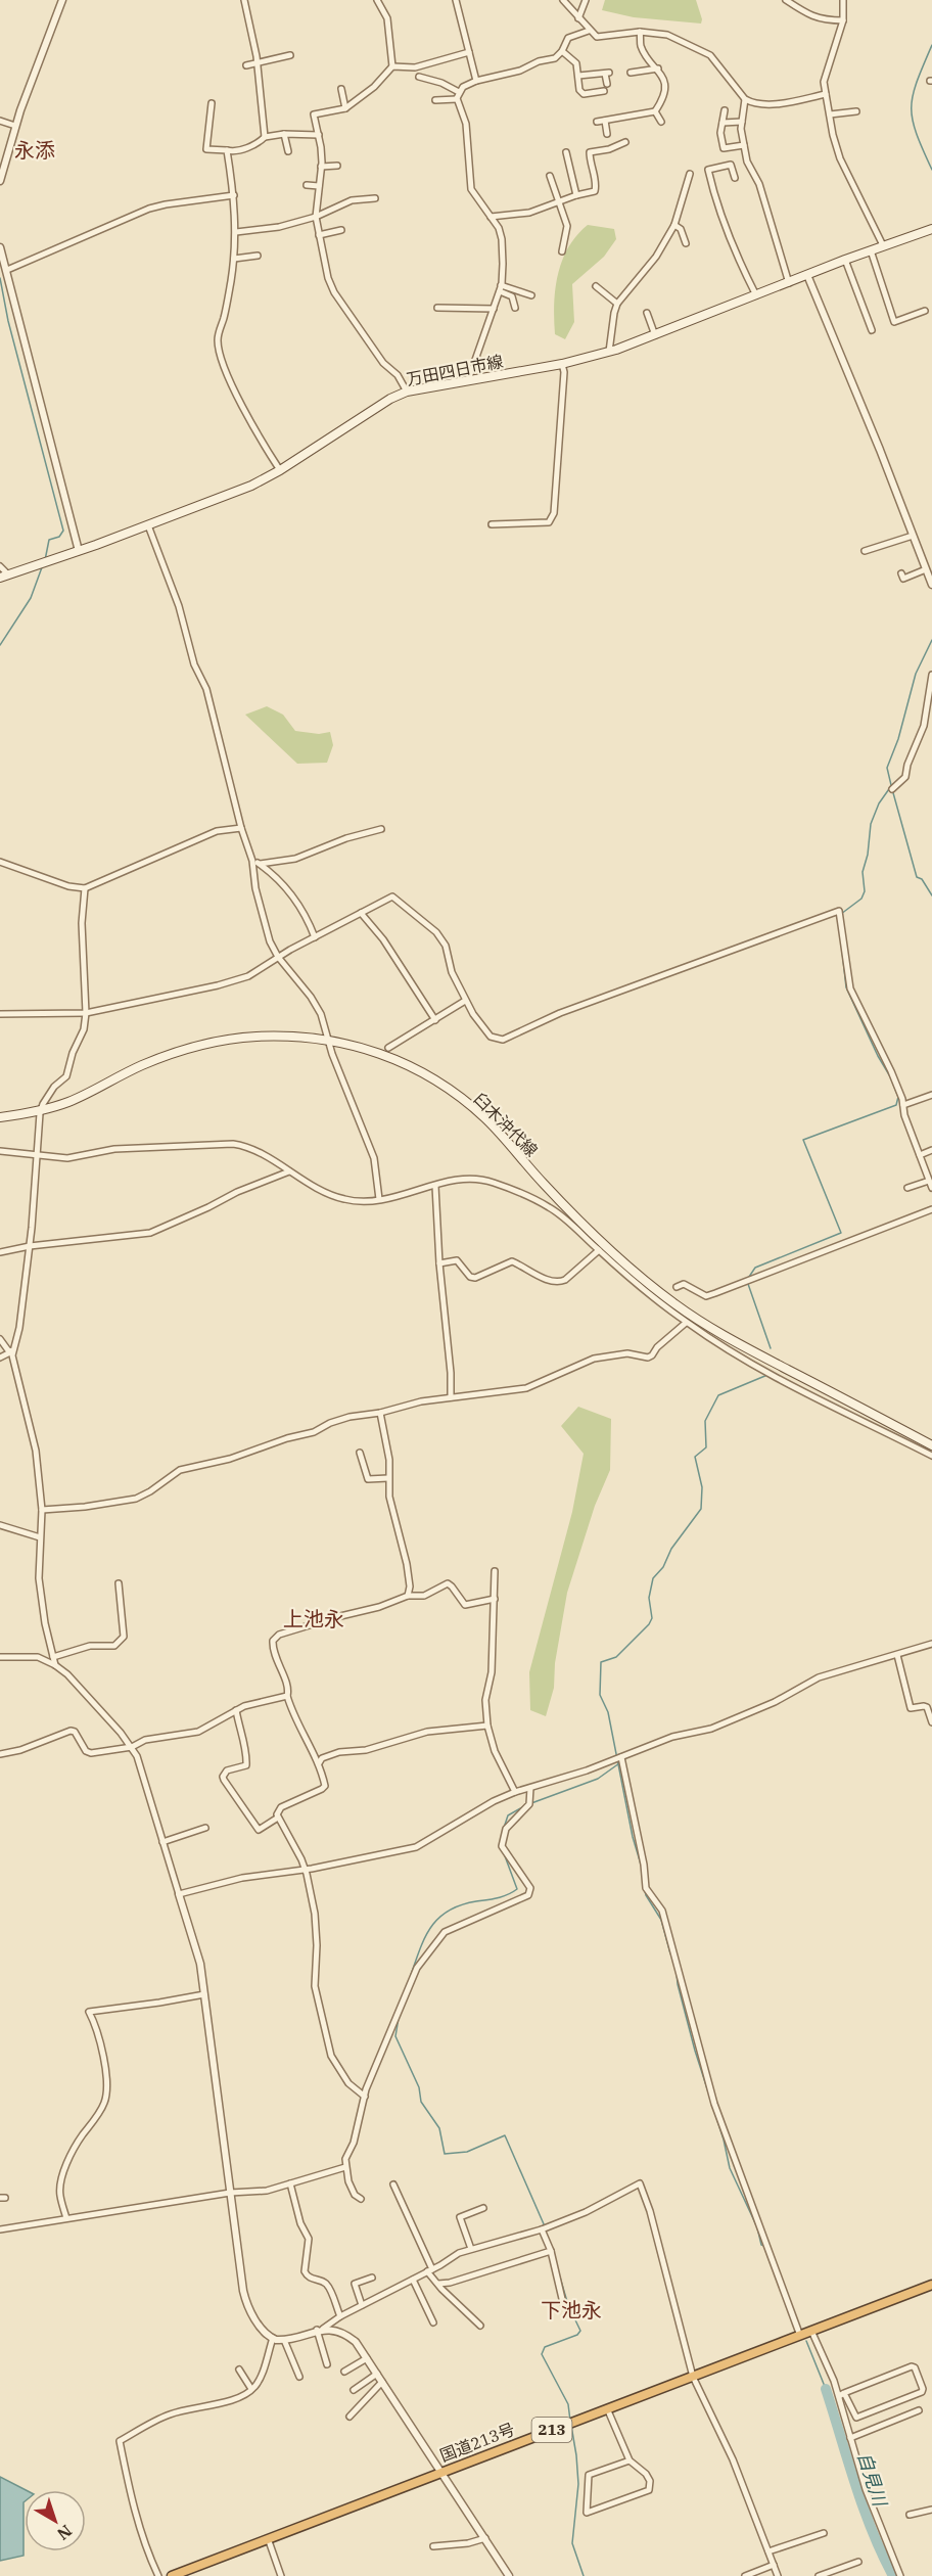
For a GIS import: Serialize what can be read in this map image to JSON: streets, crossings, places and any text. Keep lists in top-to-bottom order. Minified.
{"streets":{"highway":["213","国道213号"],"main road":["万田四日市線","臼木沖代線"]},"districts":["永添","上池永","下池永"],"water":["自見川"],"north":"bottom right"}
